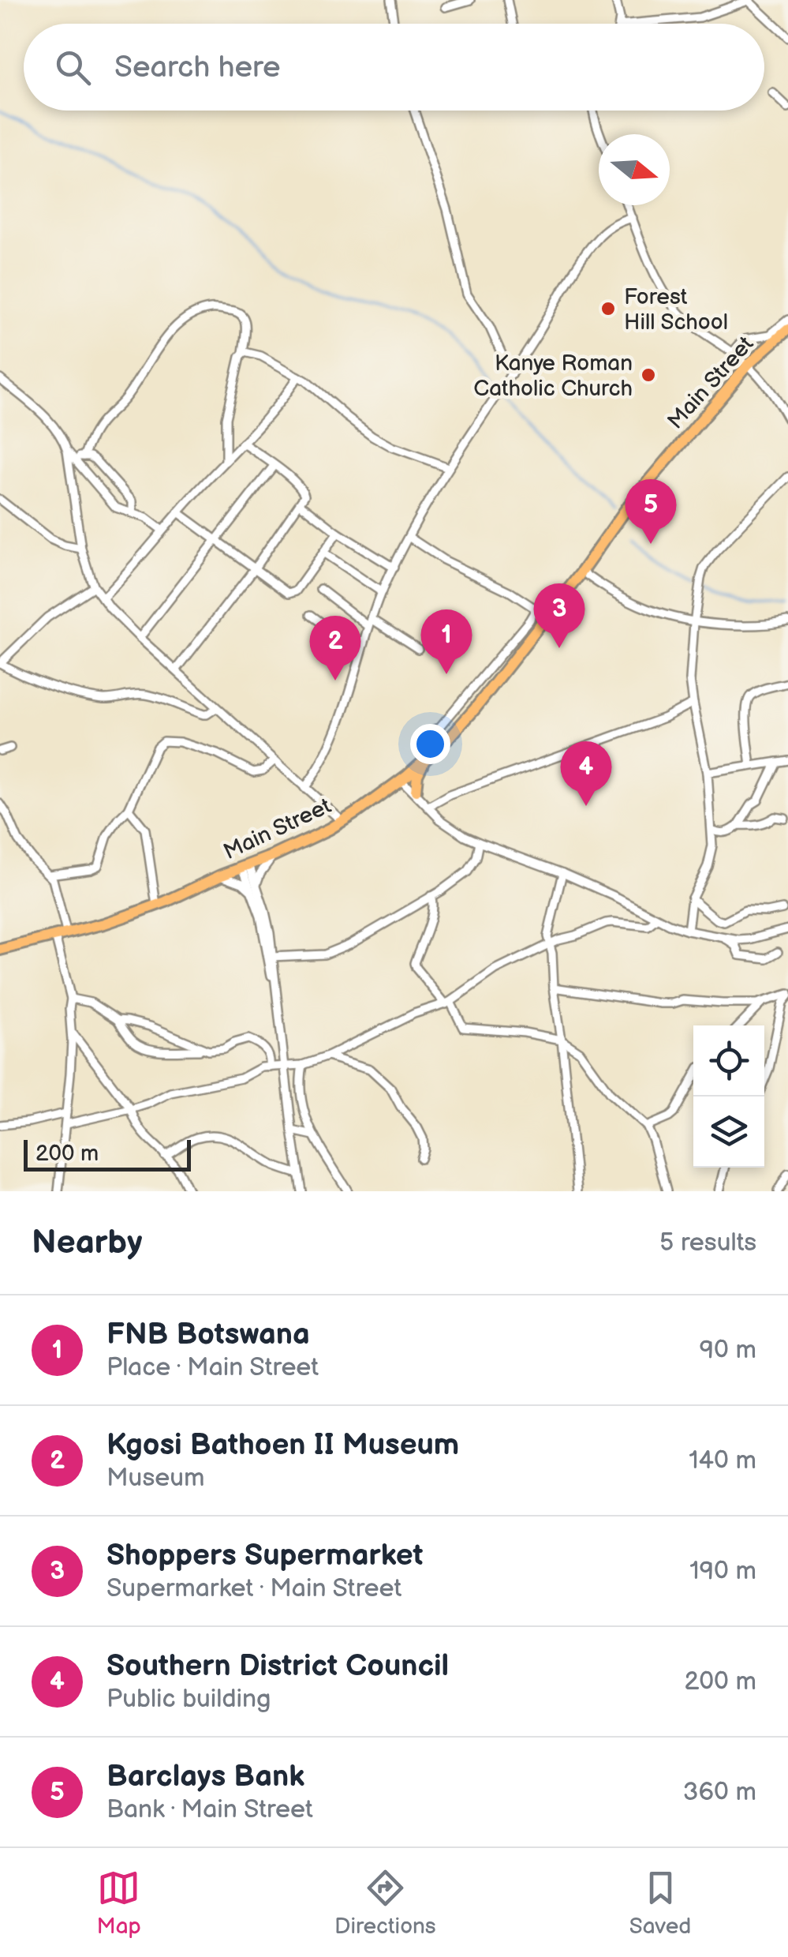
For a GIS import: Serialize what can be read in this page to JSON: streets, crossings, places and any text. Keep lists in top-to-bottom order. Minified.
{"streets":{"highway":["Main Street"]},"places":["Forest Hill School","Kanye Roman Catholic Church"],"scale_bar":"200 m","north":"right","page":{"search":"Search here","pins":["5","3","1","2","4"],"scale":"200 m","heading":["Nearby","5 results"],"list":[{"mark":"1","name":"FNB Botswana","note":"Place · Main Street","value":"90 m"},{"mark":"2","name":"Kgosi Bathoen II Museum","note":"Museum","value":"140 m"},{"mark":"3","name":"Shoppers Supermarket","note":"Supermarket · Main Street","value":"190 m"},{"mark":"4","name":"Southern District Council","note":"Public building","value":"200 m"},{"mark":"5","name":"Barclays Bank","note":"Bank · Main Street","value":"360 m"}],"nav":["Map","Directions","Saved"]}}
